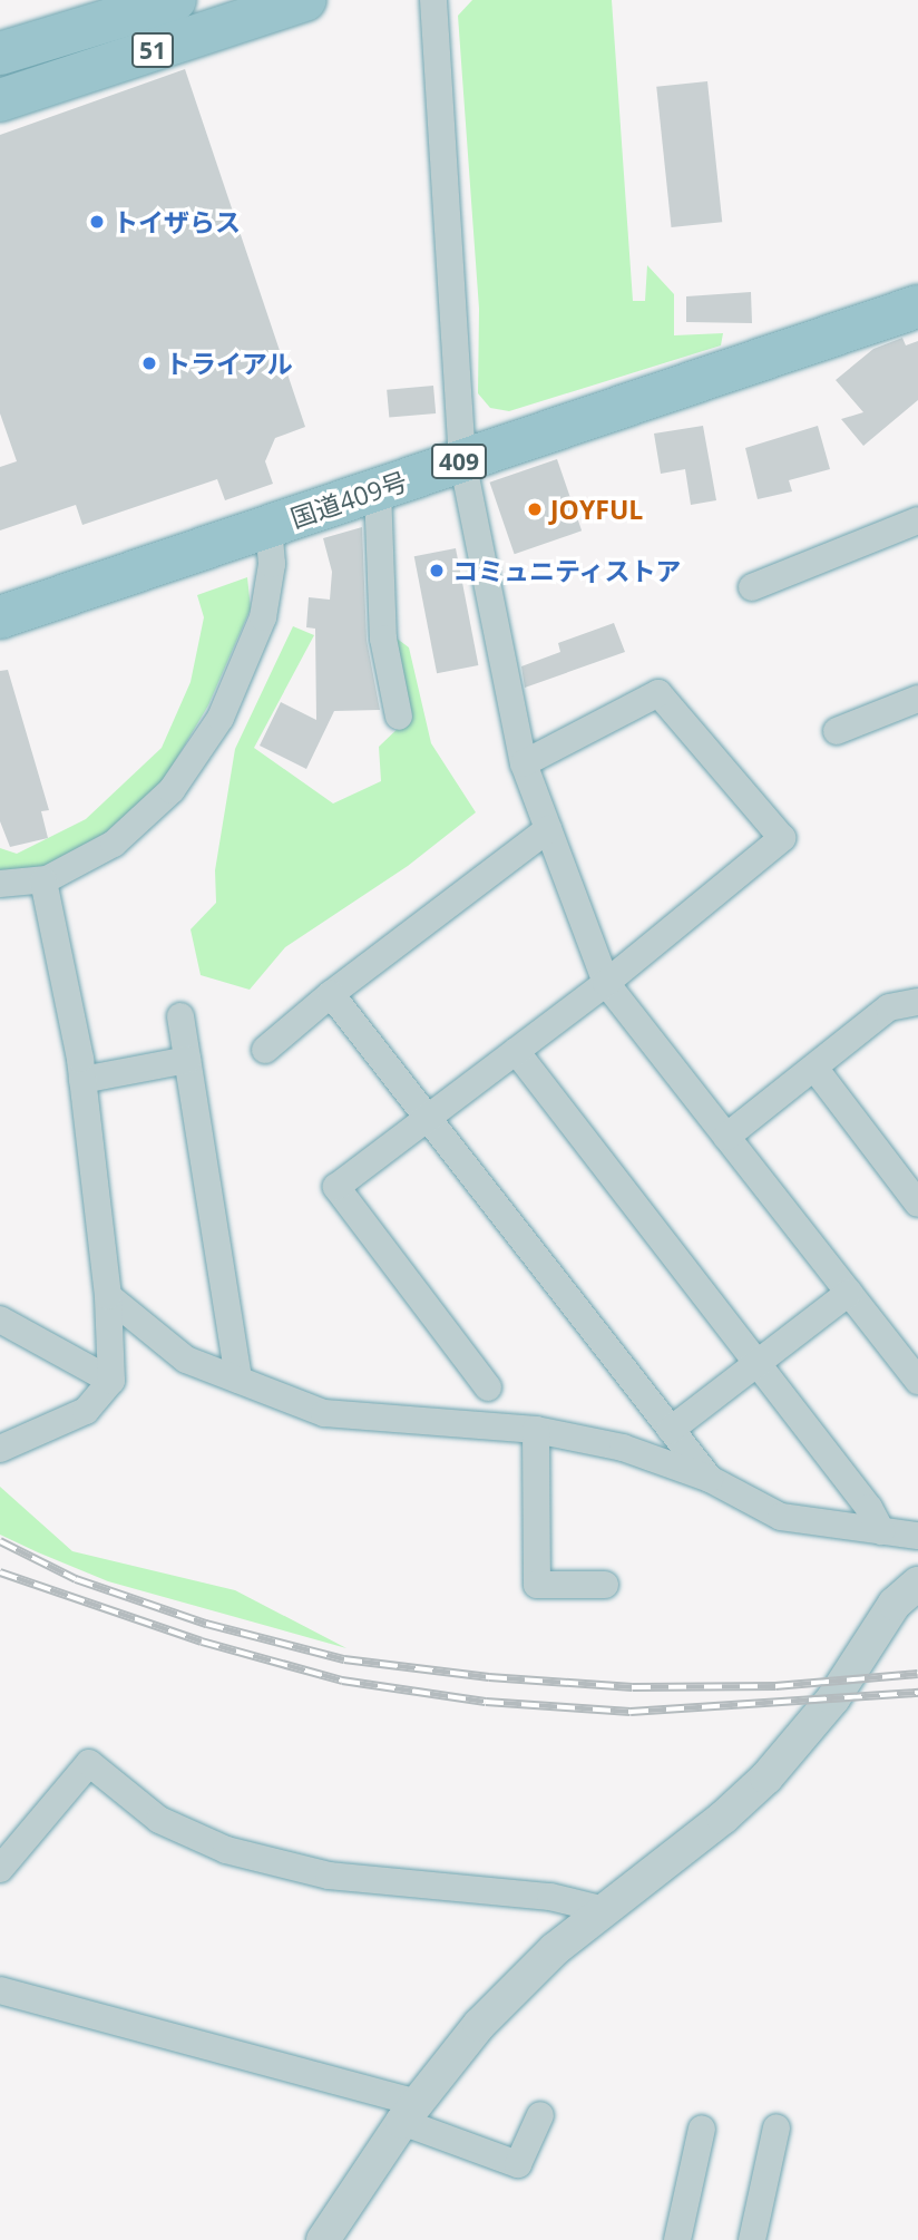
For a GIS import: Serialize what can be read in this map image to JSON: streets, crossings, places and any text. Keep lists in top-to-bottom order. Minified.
{"streets":{"highway":["51","409","国道409号"]},"places":["トイザらス","トライアル","JOYFUL","コミュニティストア"]}
